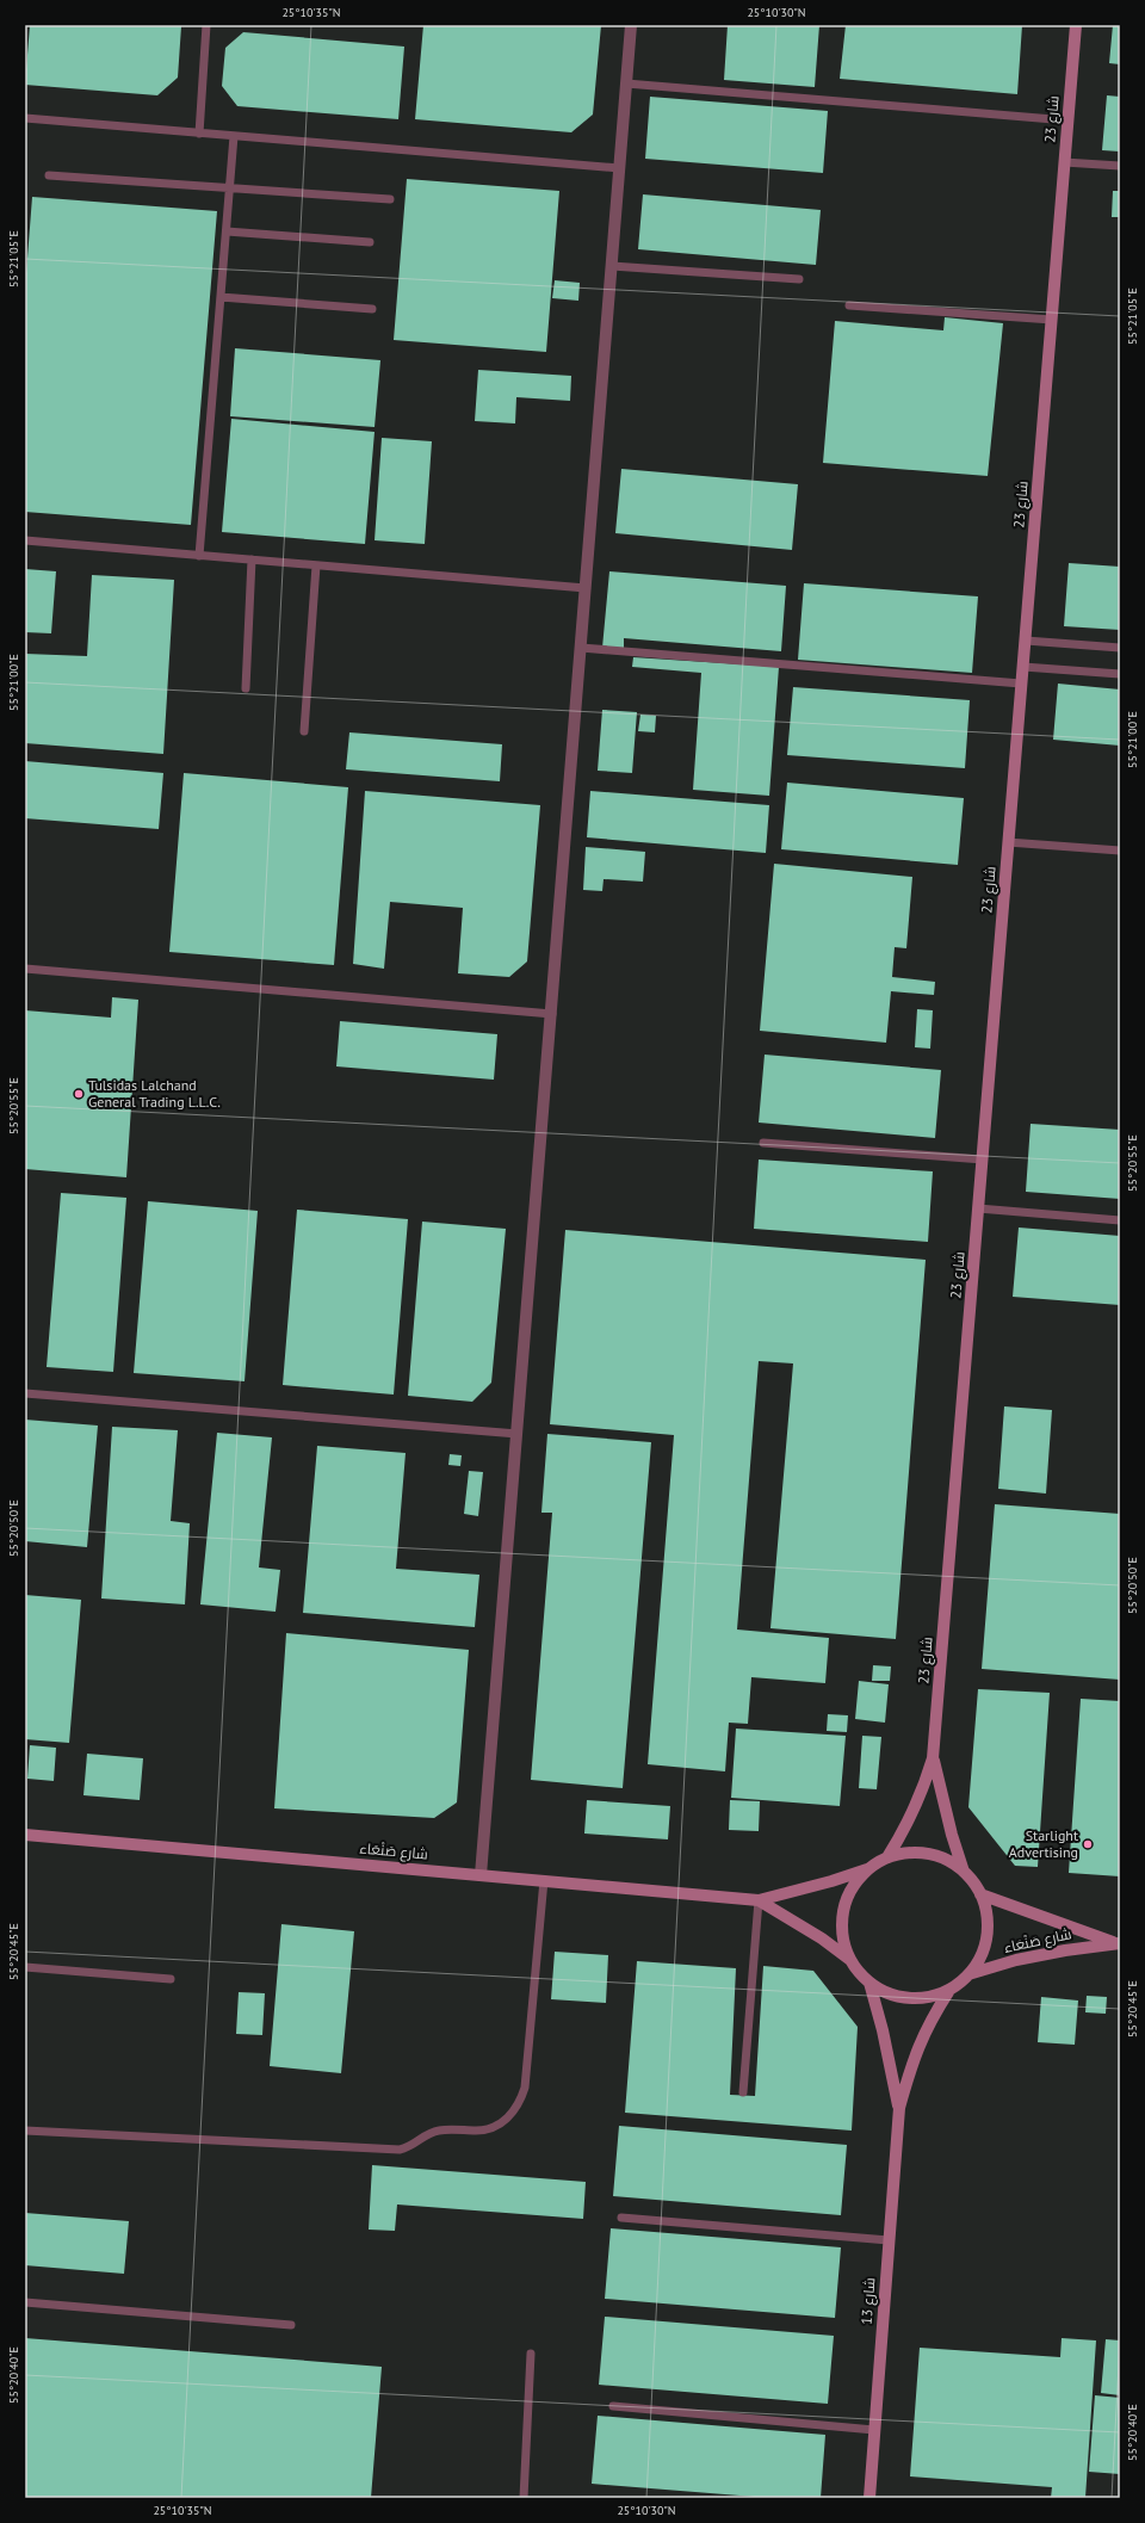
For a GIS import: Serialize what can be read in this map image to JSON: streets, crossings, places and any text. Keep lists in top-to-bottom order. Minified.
{"streets":{"street":["شارع 23","شارع صَنْعَاء","شارع 13"]},"crossings":[["شارع 23","شارع صَنْعَاء"],["شارع 23","شارع 13"],["شارع صَنْعَاء","شارع 13"]],"places":["Tulsidas Lalchand General Trading L.L.C.","Starlight Advertising"],"coordinates":["25°10'35\"N","25°10'30\"N","55°21'05\"E","55°21'00\"E","55°20'55\"E","55°20'50\"E","55°20'45\"E","55°20'40\"E"]}
